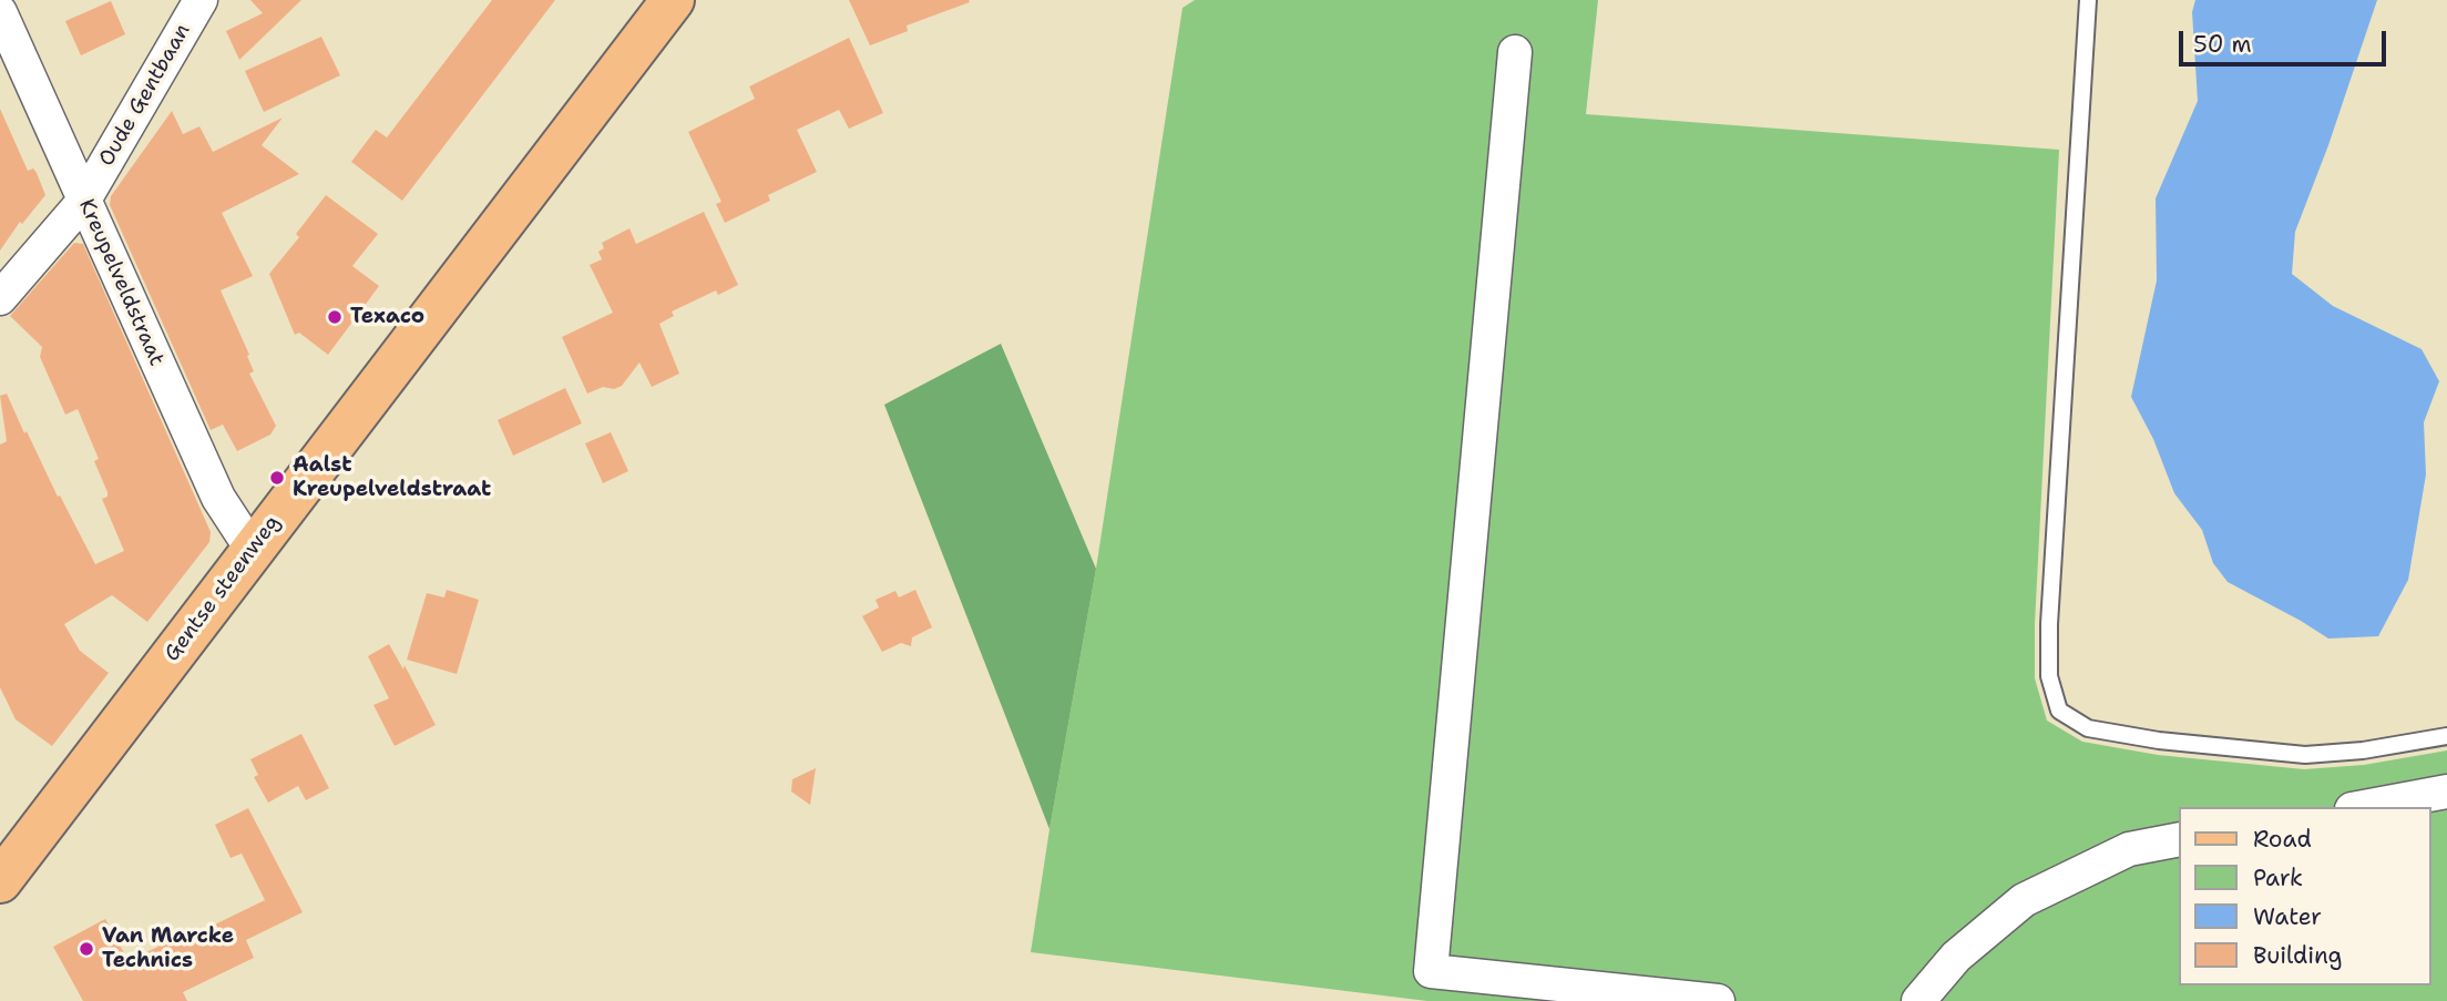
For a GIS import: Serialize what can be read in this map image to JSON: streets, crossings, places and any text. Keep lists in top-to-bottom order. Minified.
{"streets":{"main road":["Gentse steenweg"],"street":["Oude Gentbaan","Kreupelveldstraat"]},"crossings":[["Oude Gentbaan","Kreupelveldstraat"],["Kreupelveldstraat","Gentse steenweg"]],"places":["Texaco","Aalst Kreupelveldstraat","Van Marcke Technics"],"legend":["Road","Park","Water","Building"],"scale_bar":"50 m"}
